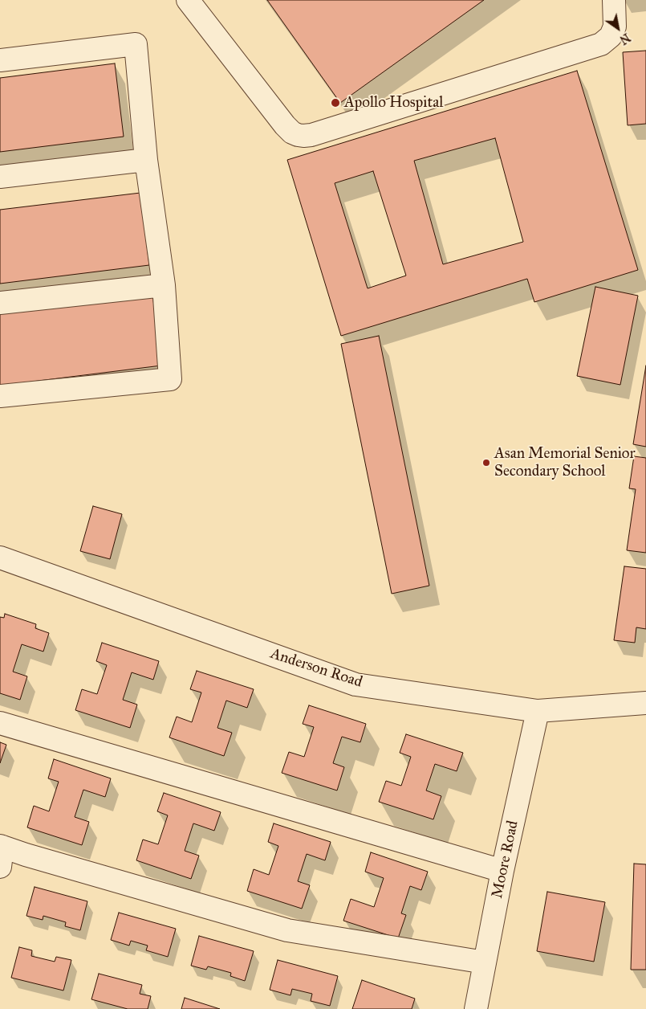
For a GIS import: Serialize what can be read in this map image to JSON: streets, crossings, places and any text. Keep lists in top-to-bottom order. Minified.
{"streets":{"street":["Anderson Road","Moore Road"]},"crossings":[["Anderson Road","Moore Road"]],"places":["Apollo Hospital","Asan Memorial Senior Secondary School"],"north":"bottom right"}
